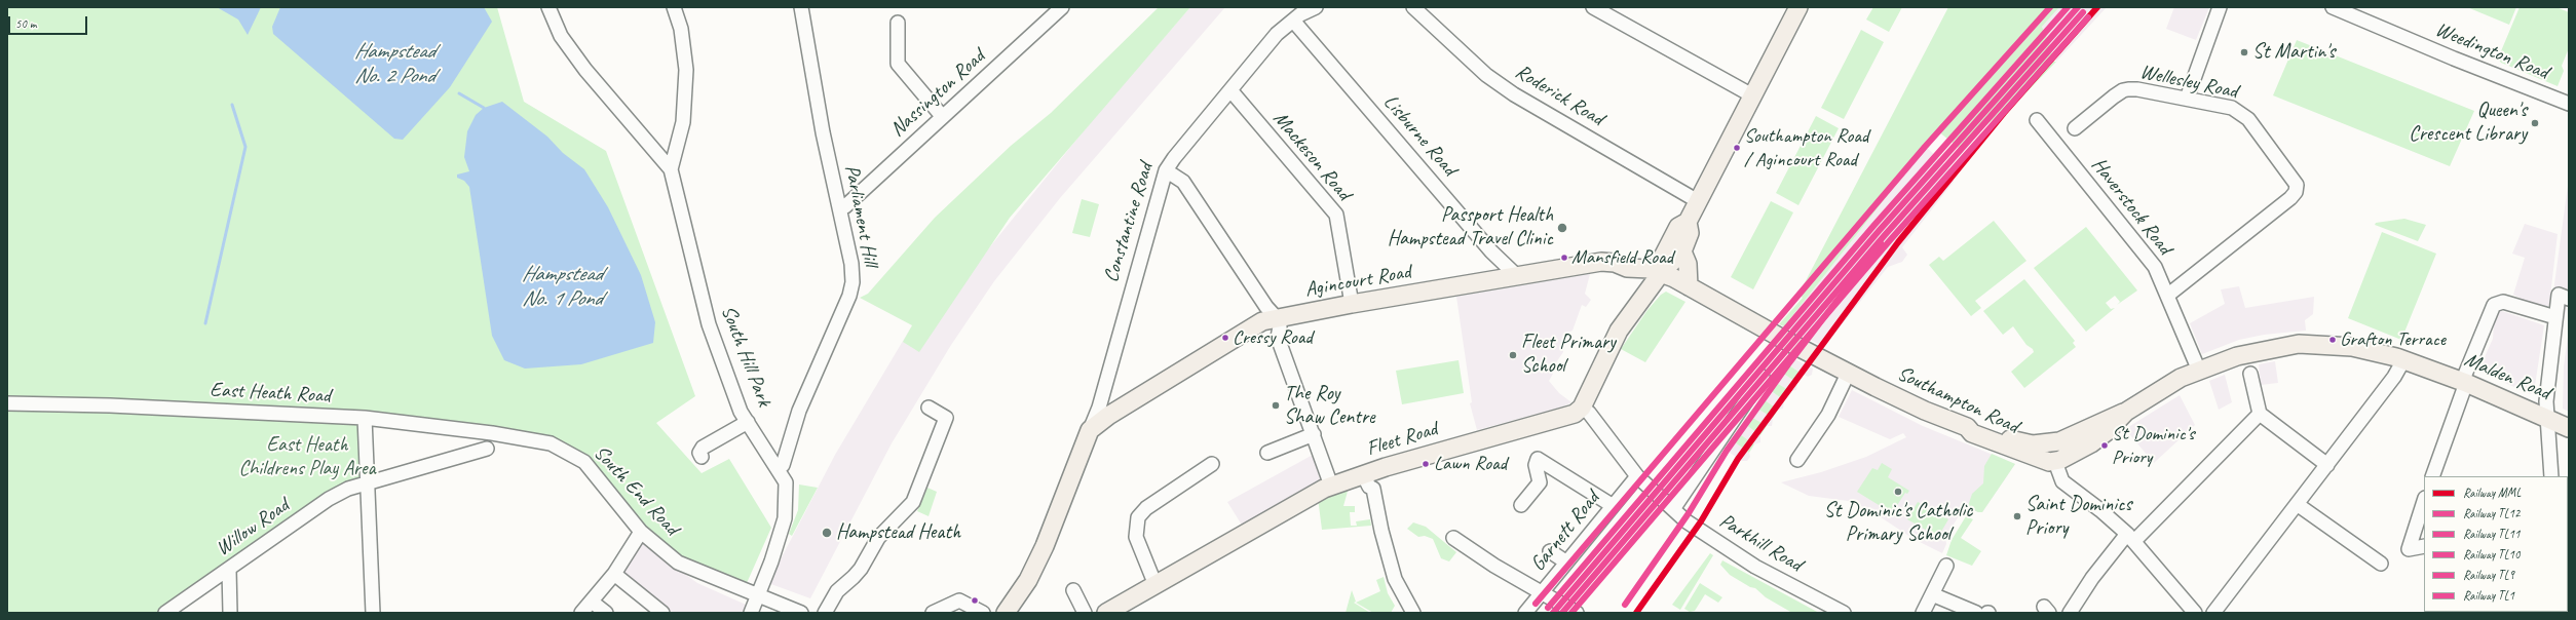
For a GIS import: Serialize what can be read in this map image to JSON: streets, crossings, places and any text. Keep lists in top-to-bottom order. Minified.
{"streets":{"main road":["Agincourt Road","Malden Road","Southampton Road","Fleet Road"],"street":["Weedington Road","Wellesley Road","Nassington Road","Roderick Road","Lisburne Road","Mackeson Road","Haverstock Road","Parliament Hill","Constantine Road","South Hill Park","East Heath Road","South End Road","Willow Road","Garnett Road","Parkhill Road"]},"crossings":[["Wellesley Road","Haverstock Road"],["Nassington Road","Parliament Hill"],["Lisburne Road","Constantine Road"],["Lisburne Road","Agincourt Road"],["Mackeson Road","Constantine Road"],["Mackeson Road","Agincourt Road"],["Haverstock Road","Malden Road"],["Parliament Hill","South Hill Park"],["Constantine Road","Agincourt Road"],["Agincourt Road","Southampton Road"],["South Hill Park","South End Road"],["Malden Road","Southampton Road"],["East Heath Road","South End Road"],["Fleet Road","Parkhill Road"],["Garnett Road","Parkhill Road"]],"water":["Hampstead No. 2 Pond","Hampstead No. 1 Pond"],"parks":["East Heath Childrens Play Area"],"places":["St Martin's","Queen's Crescent Library","Southampton Road / Agincourt Road","Passport Health Hampstead Travel Clinic","Mansfield Road","Cressy Road","Grafton Terrace","Fleet Primary School","The Roy Shaw Centre","St Dominic's Priory","Lawn Road","St Dominic's Catholic Primary School","Saint Dominics Priory","Hampstead Heath"],"lines":["rail line MML","rail line TL12","rail line TL10","rail line TL1","rail line TL11","rail line TL9"],"legend":["Railway MML","Railway TL12","Railway TL11","Railway TL10","Railway TL9","Railway TL1"],"scale_bar":"50 m"}
